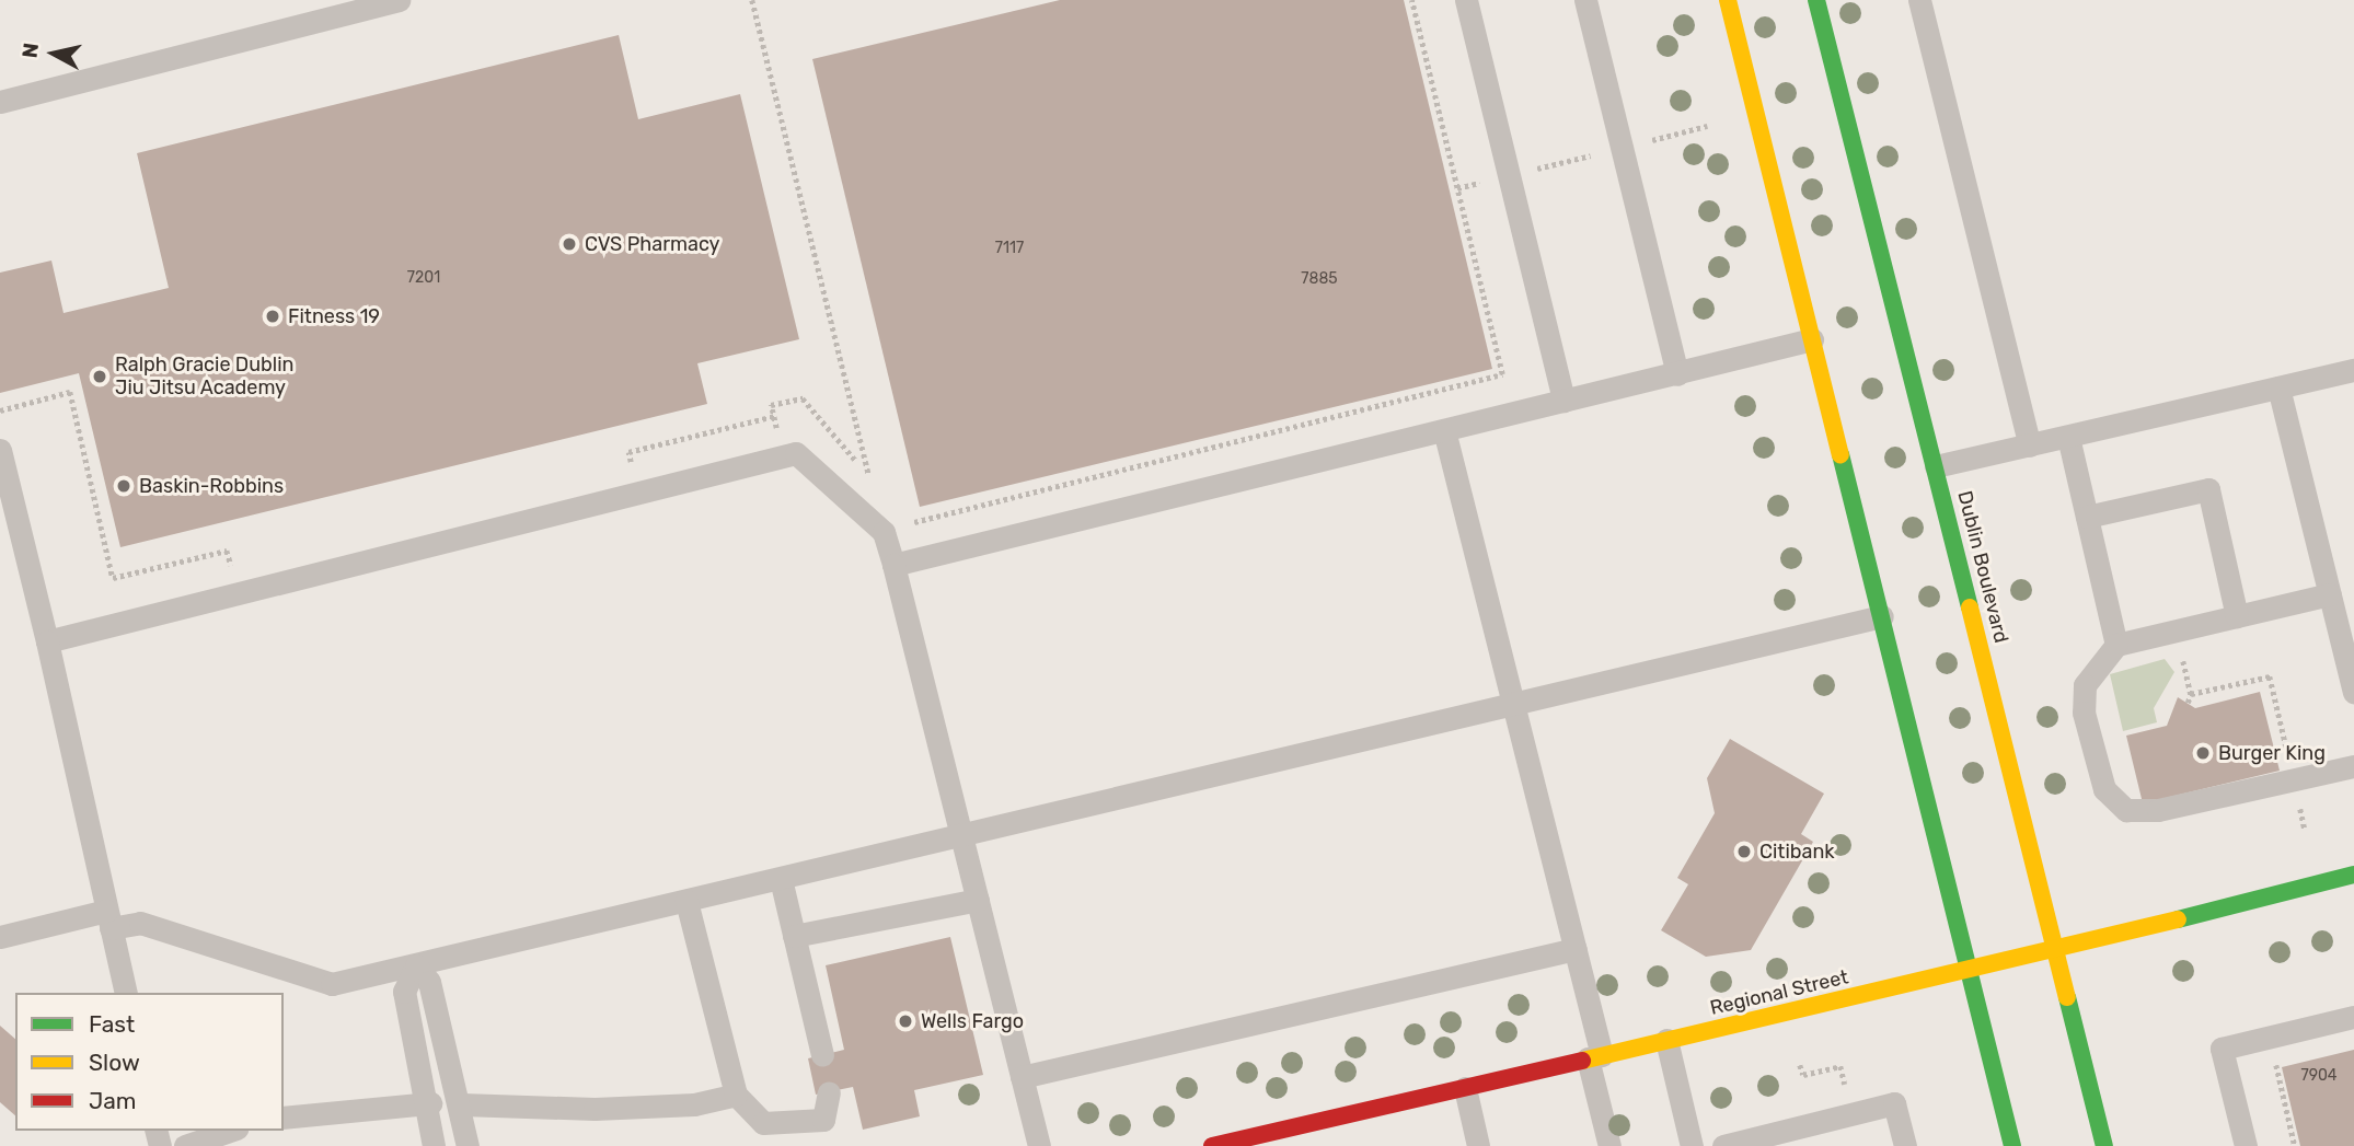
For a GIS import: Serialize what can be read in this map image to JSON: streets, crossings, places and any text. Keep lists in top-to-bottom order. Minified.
{"streets":{"main road":["Dublin Boulevard","Regional Street"]},"crossings":[["Dublin Boulevard","Regional Street"]],"places":["CVS Pharmacy","Fitness 19","Ralph Gracie Dublin Jiu Jitsu Academy","Baskin-Robbins","Burger King","Citibank","Wells Fargo"],"house_numbers":["7117","7201","7885","7904"],"legend":["Fast","Slow","Jam"],"north":"left"}
